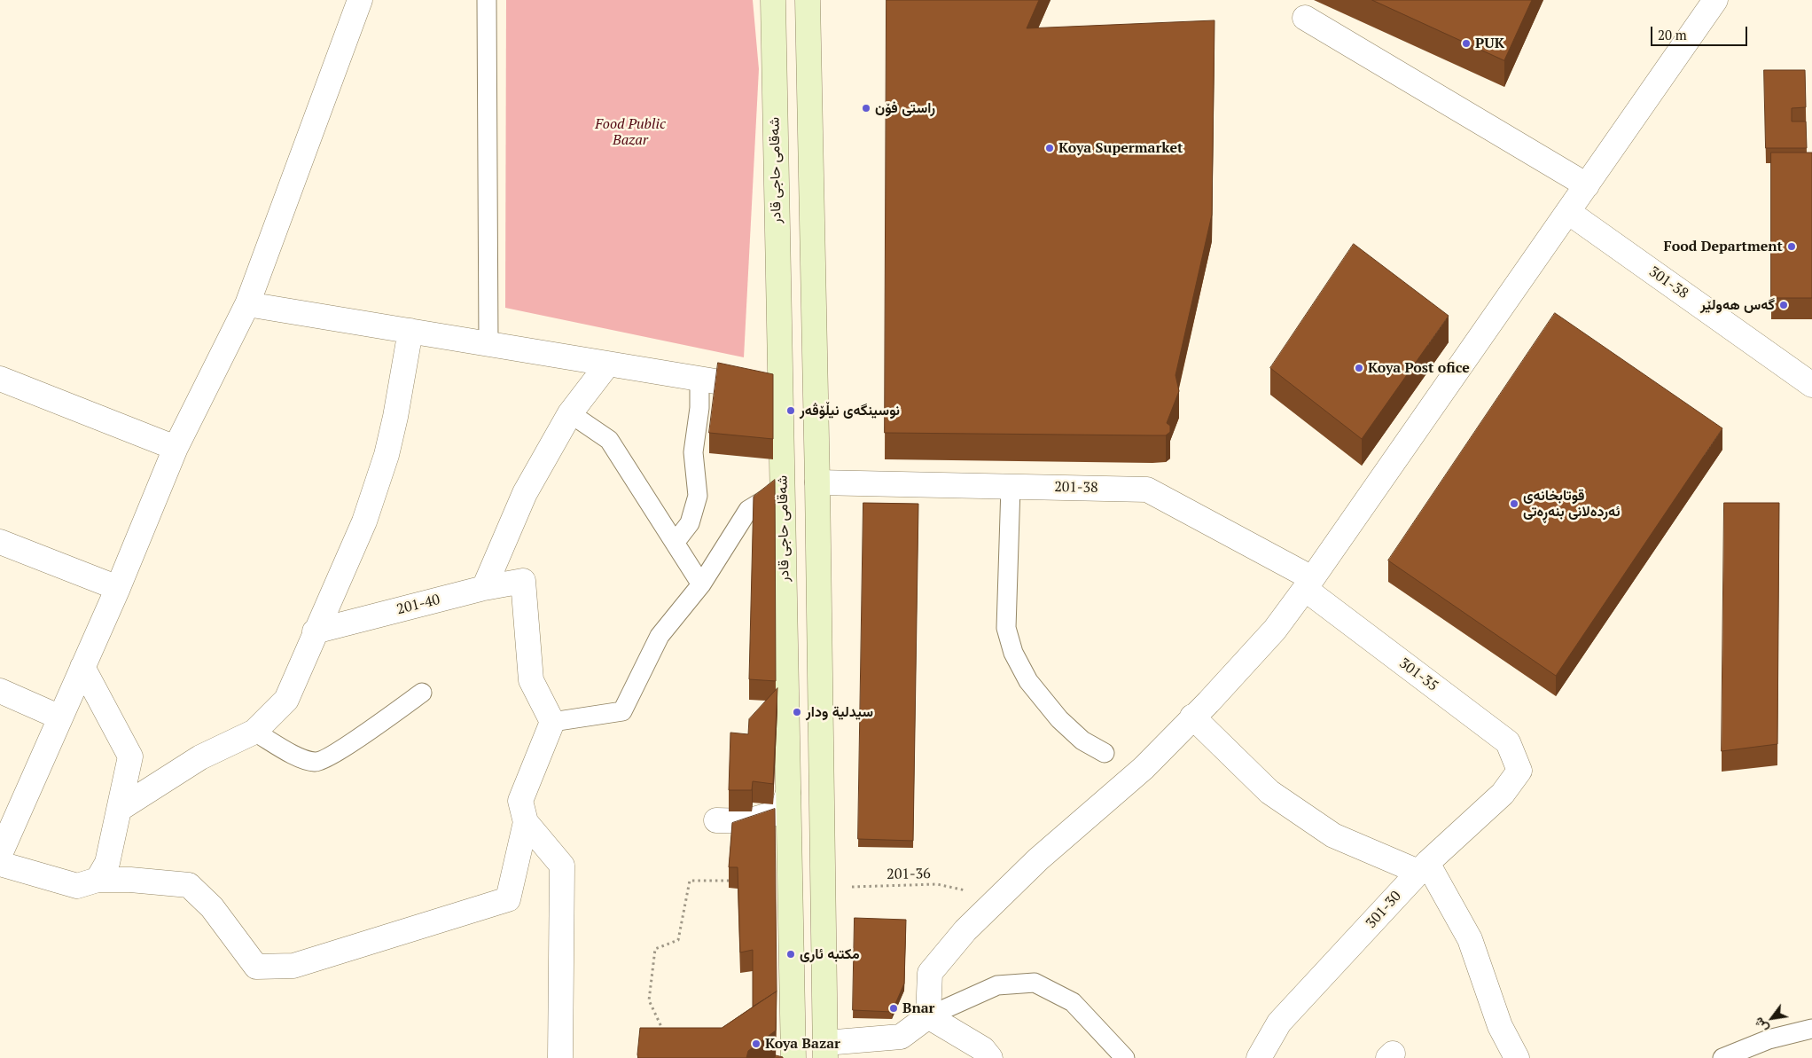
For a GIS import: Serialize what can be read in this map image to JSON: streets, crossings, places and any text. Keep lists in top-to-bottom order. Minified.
{"streets":{"main road":["شەقامی حاجی قادر"],"street":["301-38","201-38","201-40","301-35","301-30"],"path":["201-36"]},"crossings":[["201-38","301-35"],["301-35","301-30"]],"parks":["Food Public Bazar"],"places":["PUK","راستى فۆن","Koya Supermarket","Food Department","گەس هەولێر","Koya Post ofice","نوسینگەی نیڵۆڤەر","قوتابخانه‌ی ئه‌رده‌لانی بنه‌ڕه‌تی","سيدلية ودار","مكتبە ئارى","Bnar","Koya Bazar"],"scale_bar":"20 m","north":"bottom left"}
